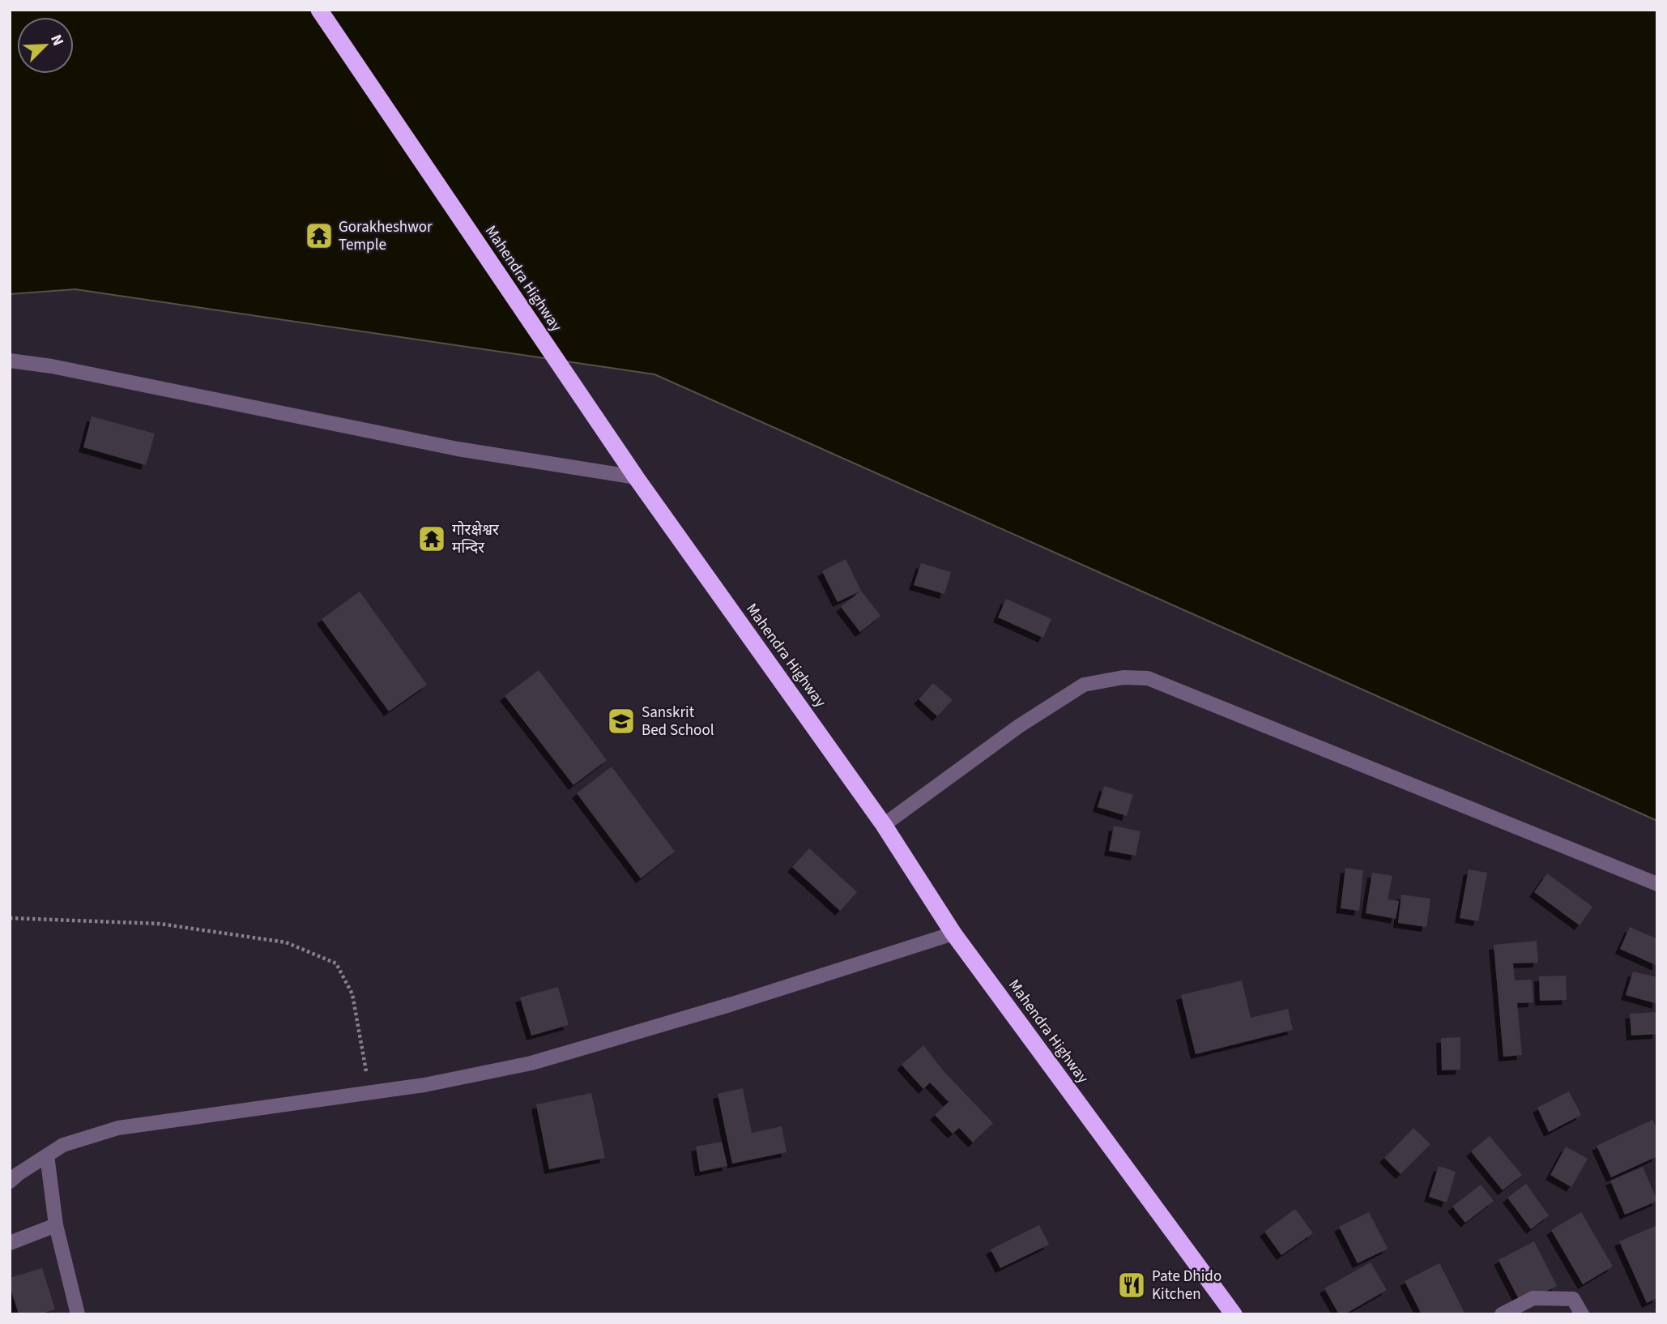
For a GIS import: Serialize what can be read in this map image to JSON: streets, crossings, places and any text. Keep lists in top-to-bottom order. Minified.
{"streets":{"highway":["Mahendra Highway"]},"places":{"temple":["Gorakheshwor Temple","गोरक्षेश्वर मन्दिर"],"school or university":["Sanskrit Bed School"],"restaurant":["Pate Dhido Kitchen"]},"north":"top right"}
